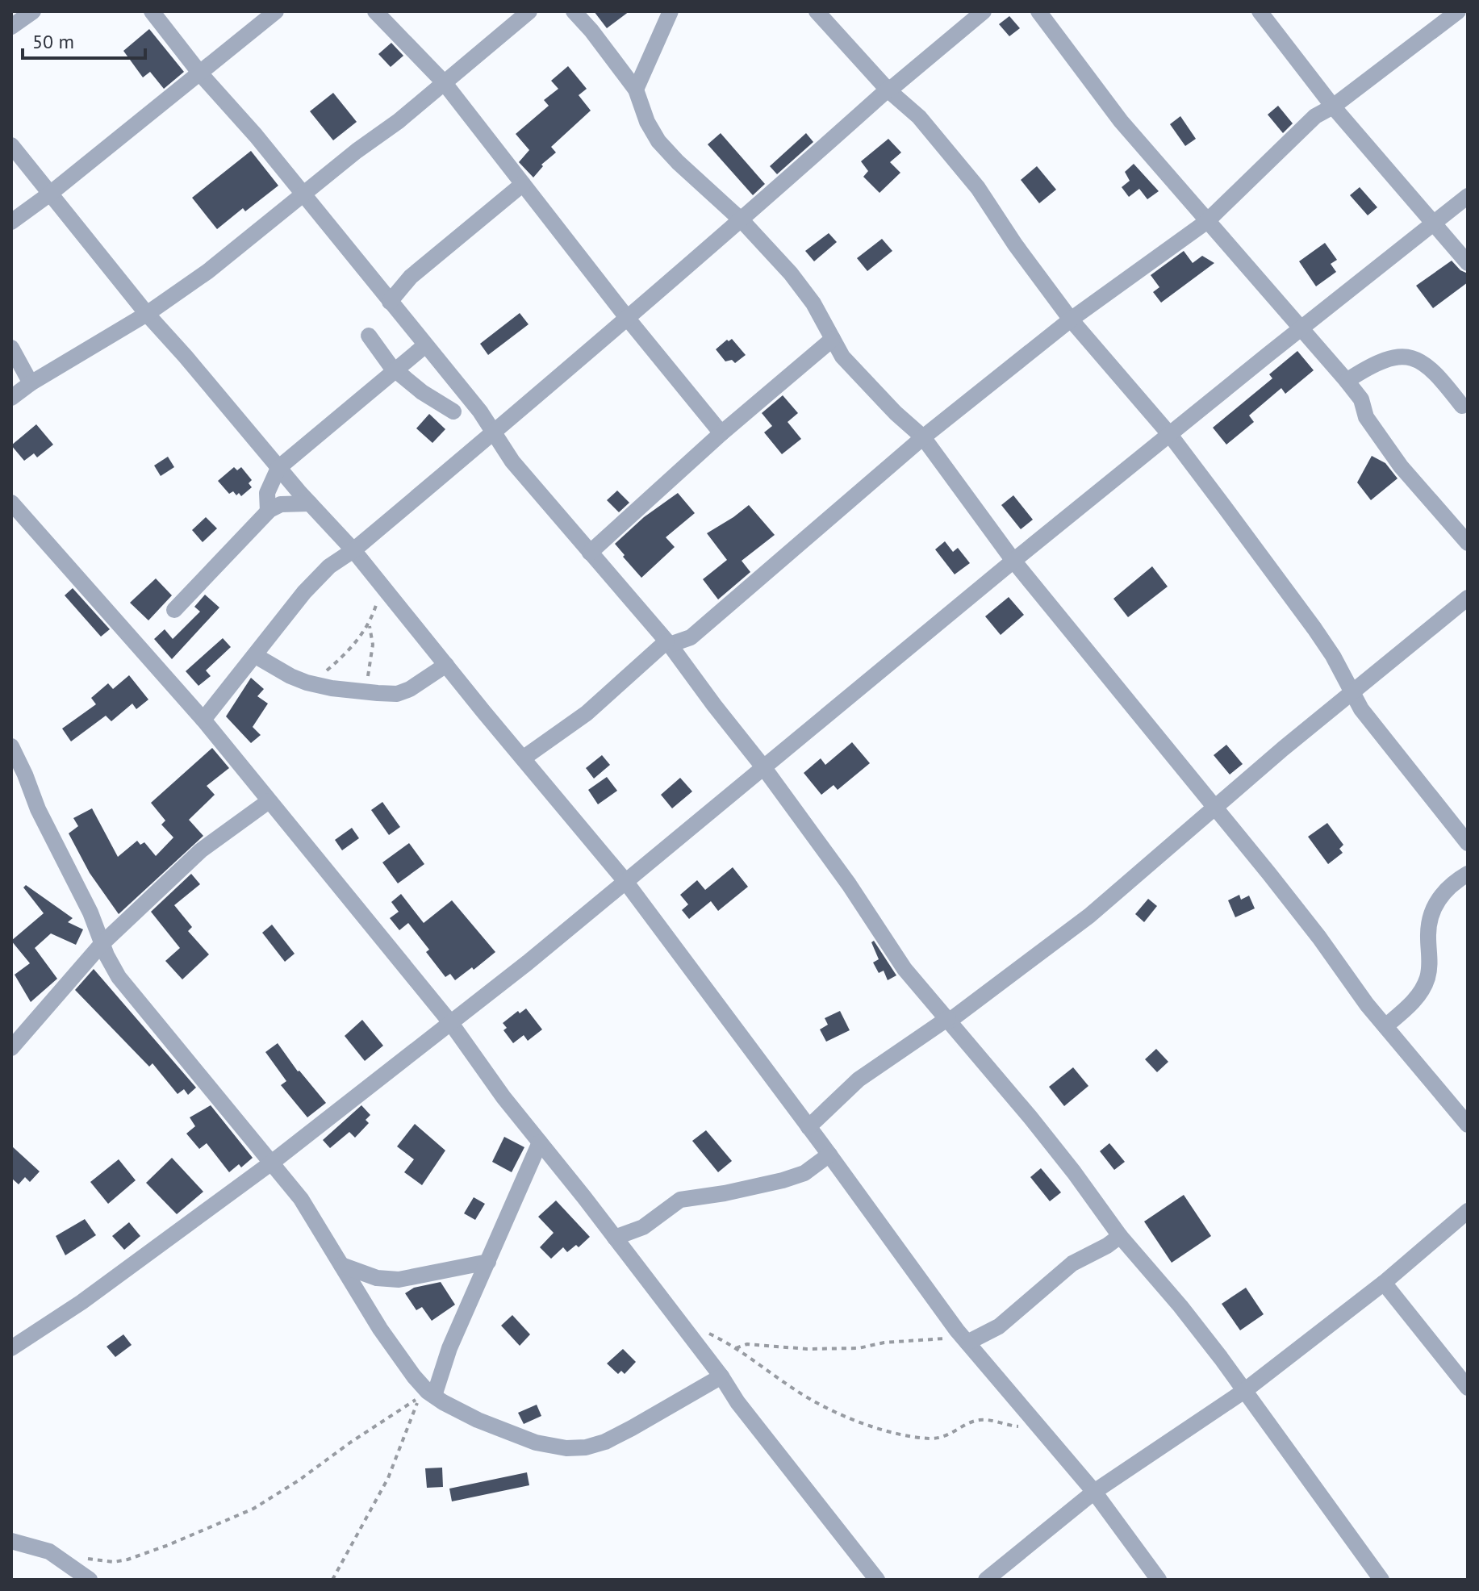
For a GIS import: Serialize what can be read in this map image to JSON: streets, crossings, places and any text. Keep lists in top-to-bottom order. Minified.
{"scale_bar":"50 m"}
